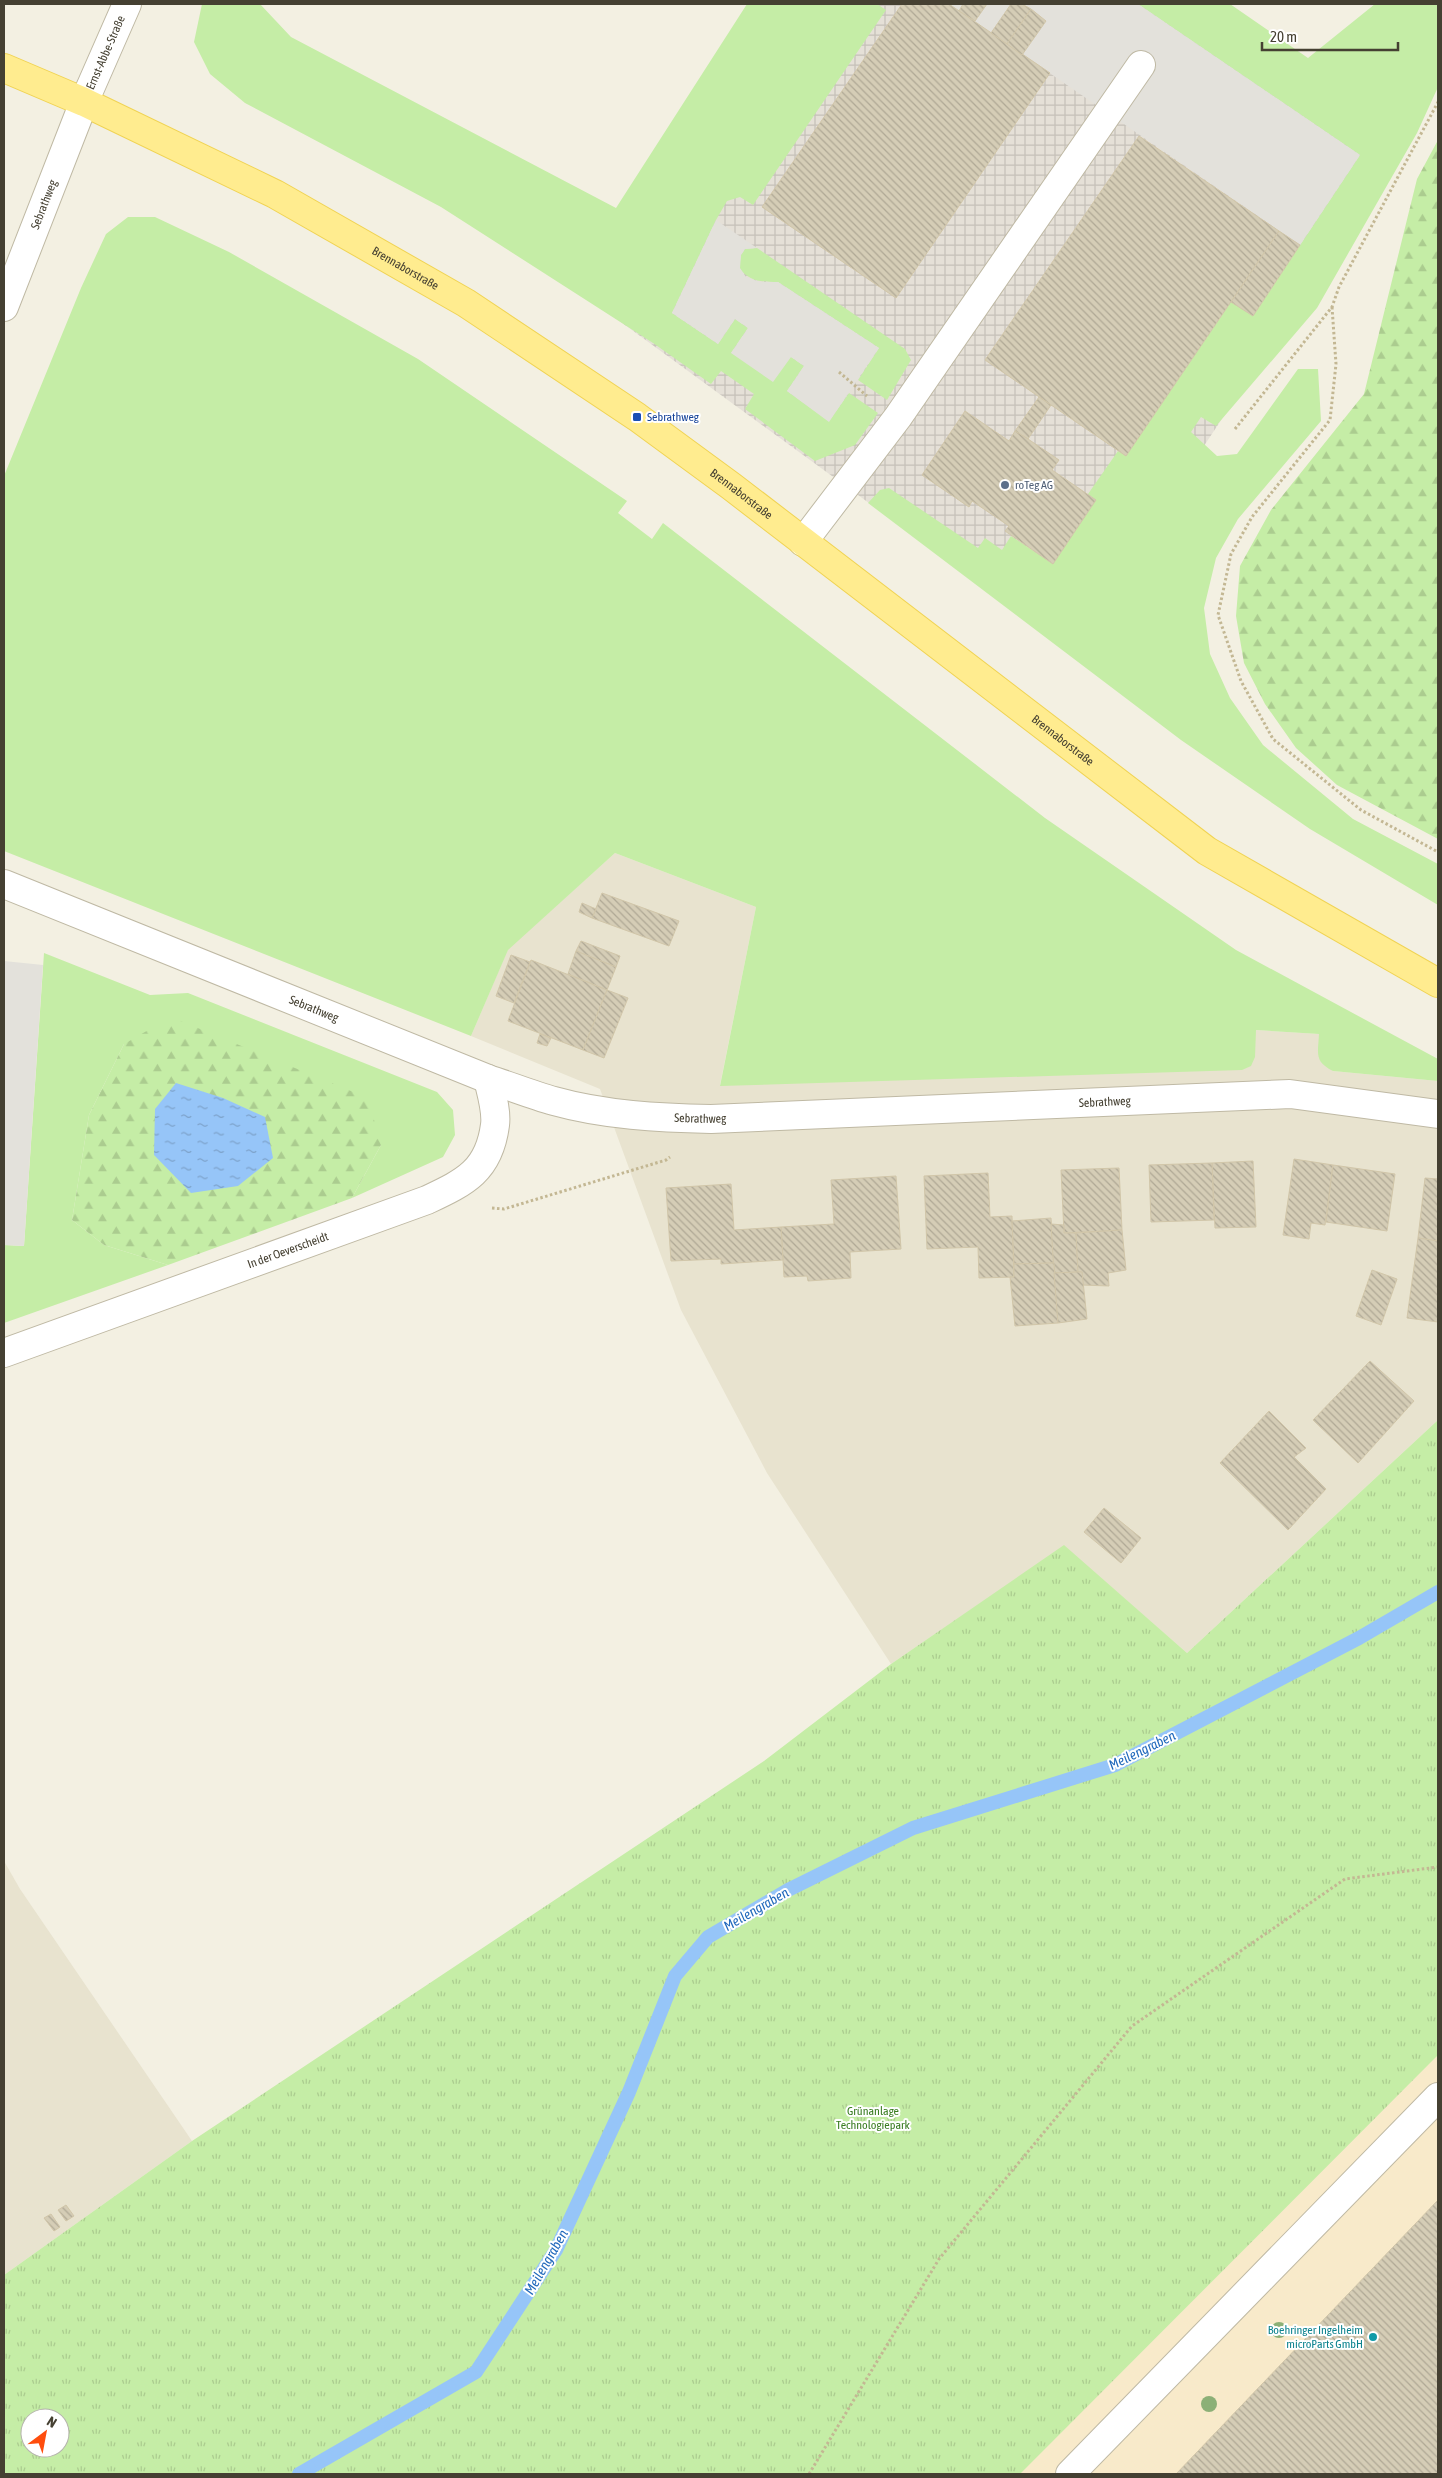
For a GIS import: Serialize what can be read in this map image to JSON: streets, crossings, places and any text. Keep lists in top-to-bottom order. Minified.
{"streets":{"main road":["Brennaborstraße"],"street":["Ernst-Abbe-Straße","Sebrathweg","In der Oeverscheidt"]},"crossings":[["Ernst-Abbe-Straße","Sebrathweg"],["Ernst-Abbe-Straße","Brennaborstraße"],["Sebrathweg","Brennaborstraße"],["Sebrathweg","In der Oeverscheidt"]],"water":["Meilengraben"],"parks":["Grünanlage Technologiepark"],"places":{"transit":["Sebrathweg"],"other":["roTeg AG","Boehringer Ingelheim microParts GmbH"]},"scale_bar":"20 m","north":"top right"}
